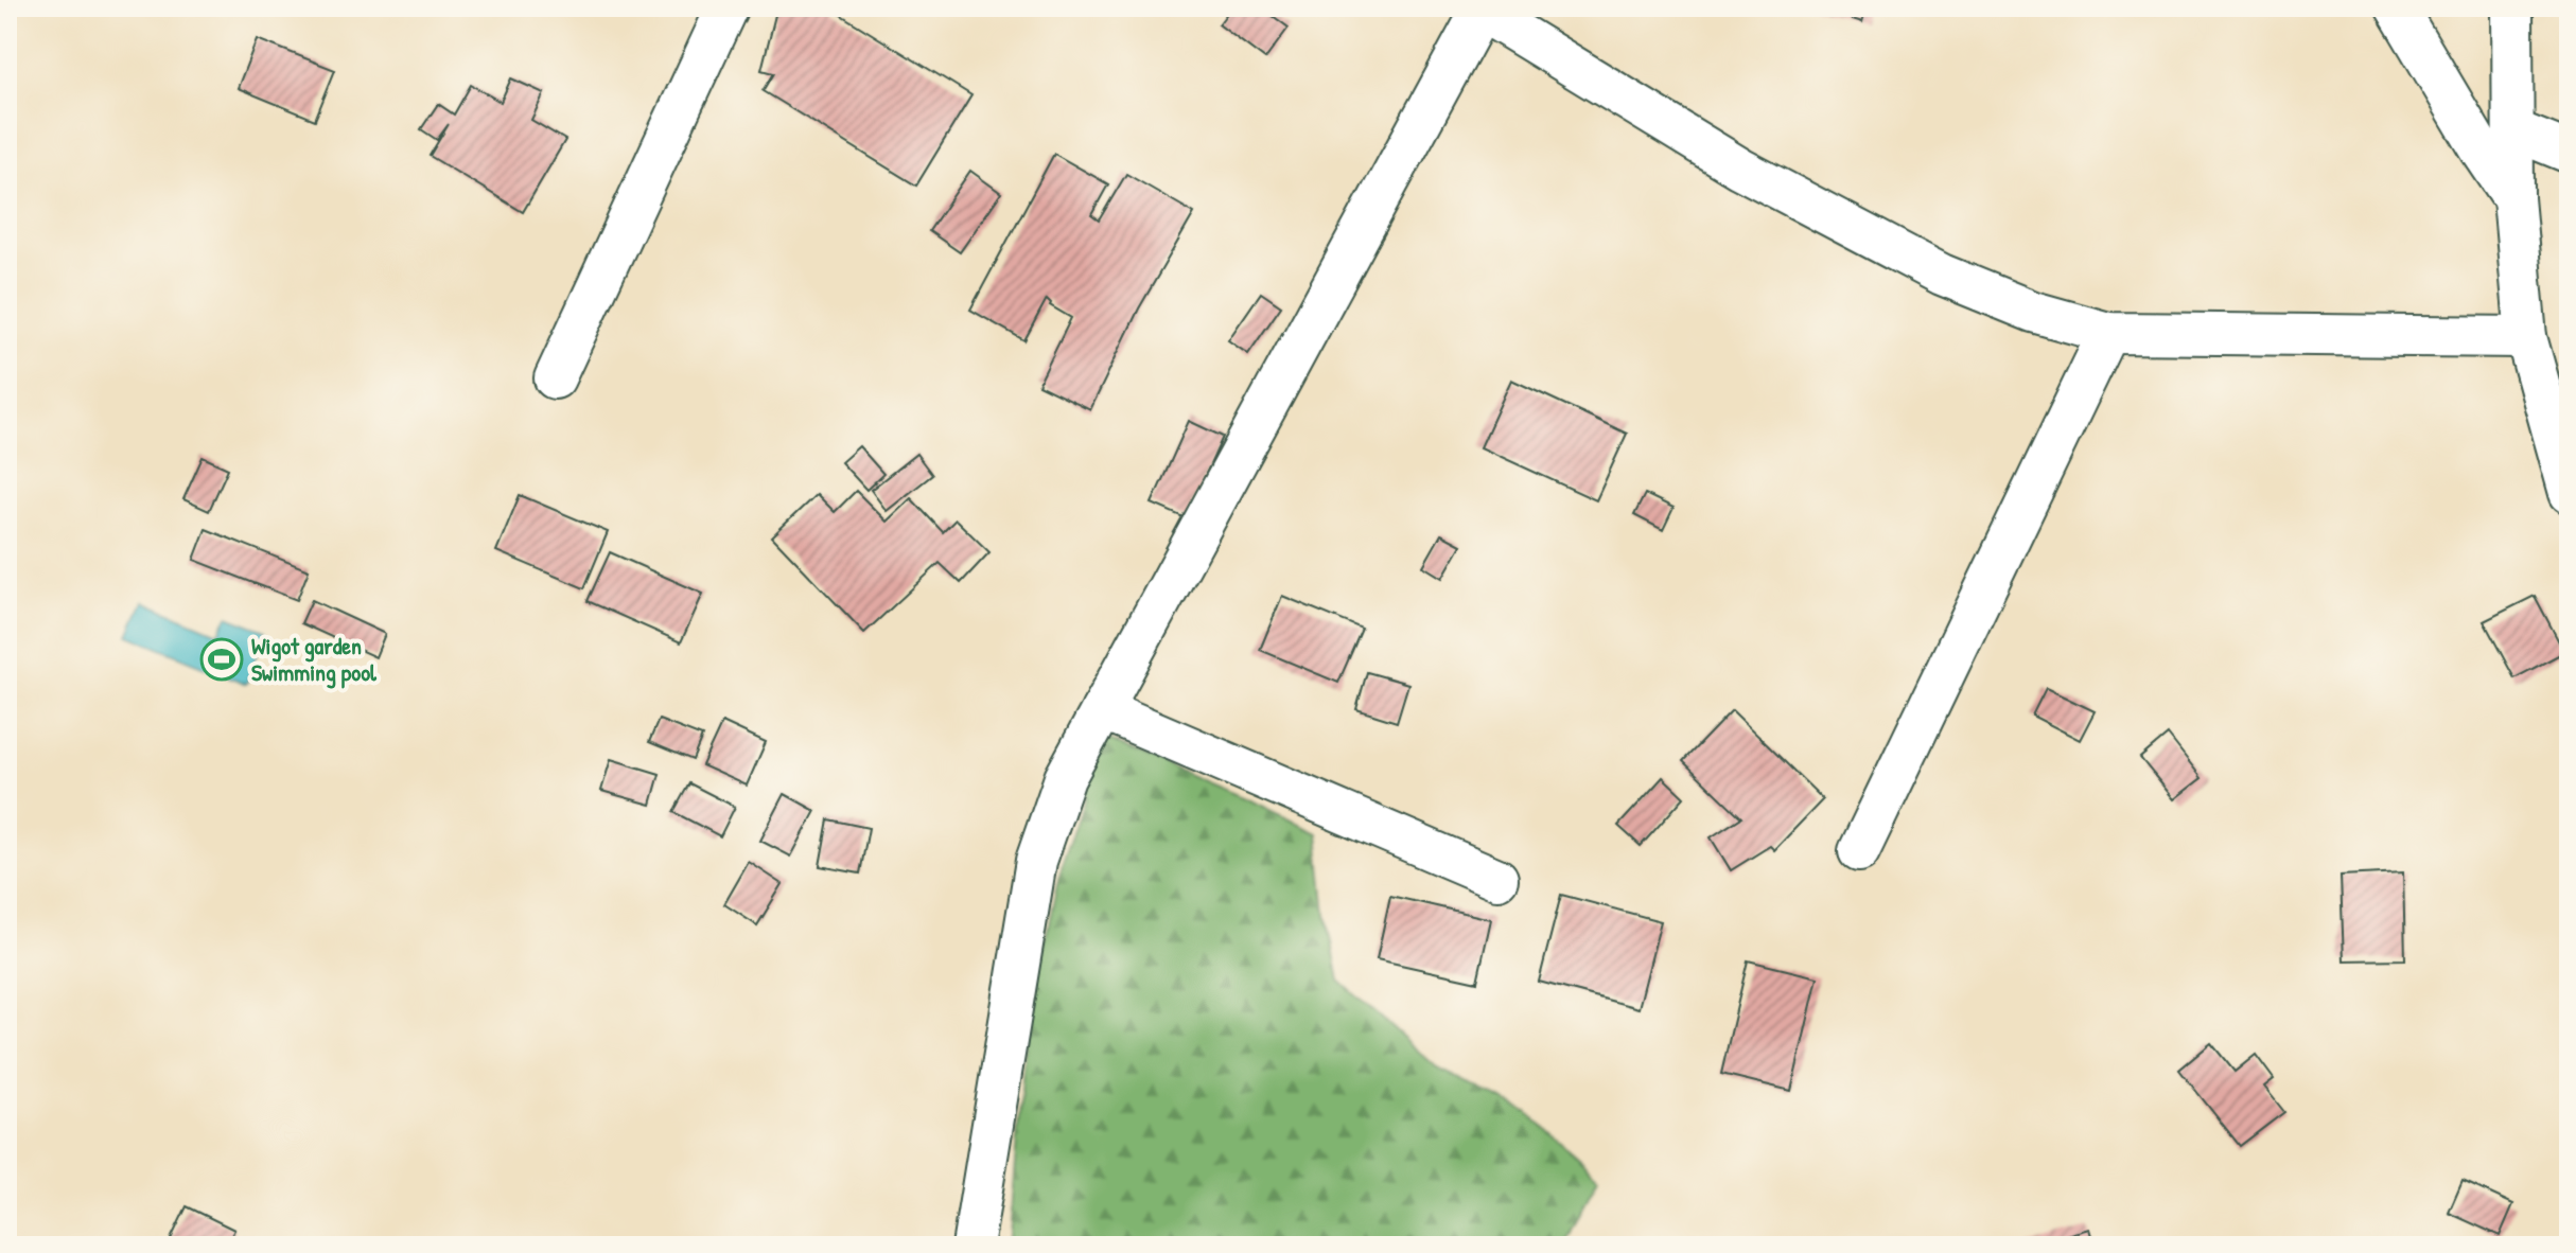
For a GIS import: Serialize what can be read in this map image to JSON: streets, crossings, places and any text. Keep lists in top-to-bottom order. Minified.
{"places":{"sports":["Wigot garden Swimming pool"]}}
